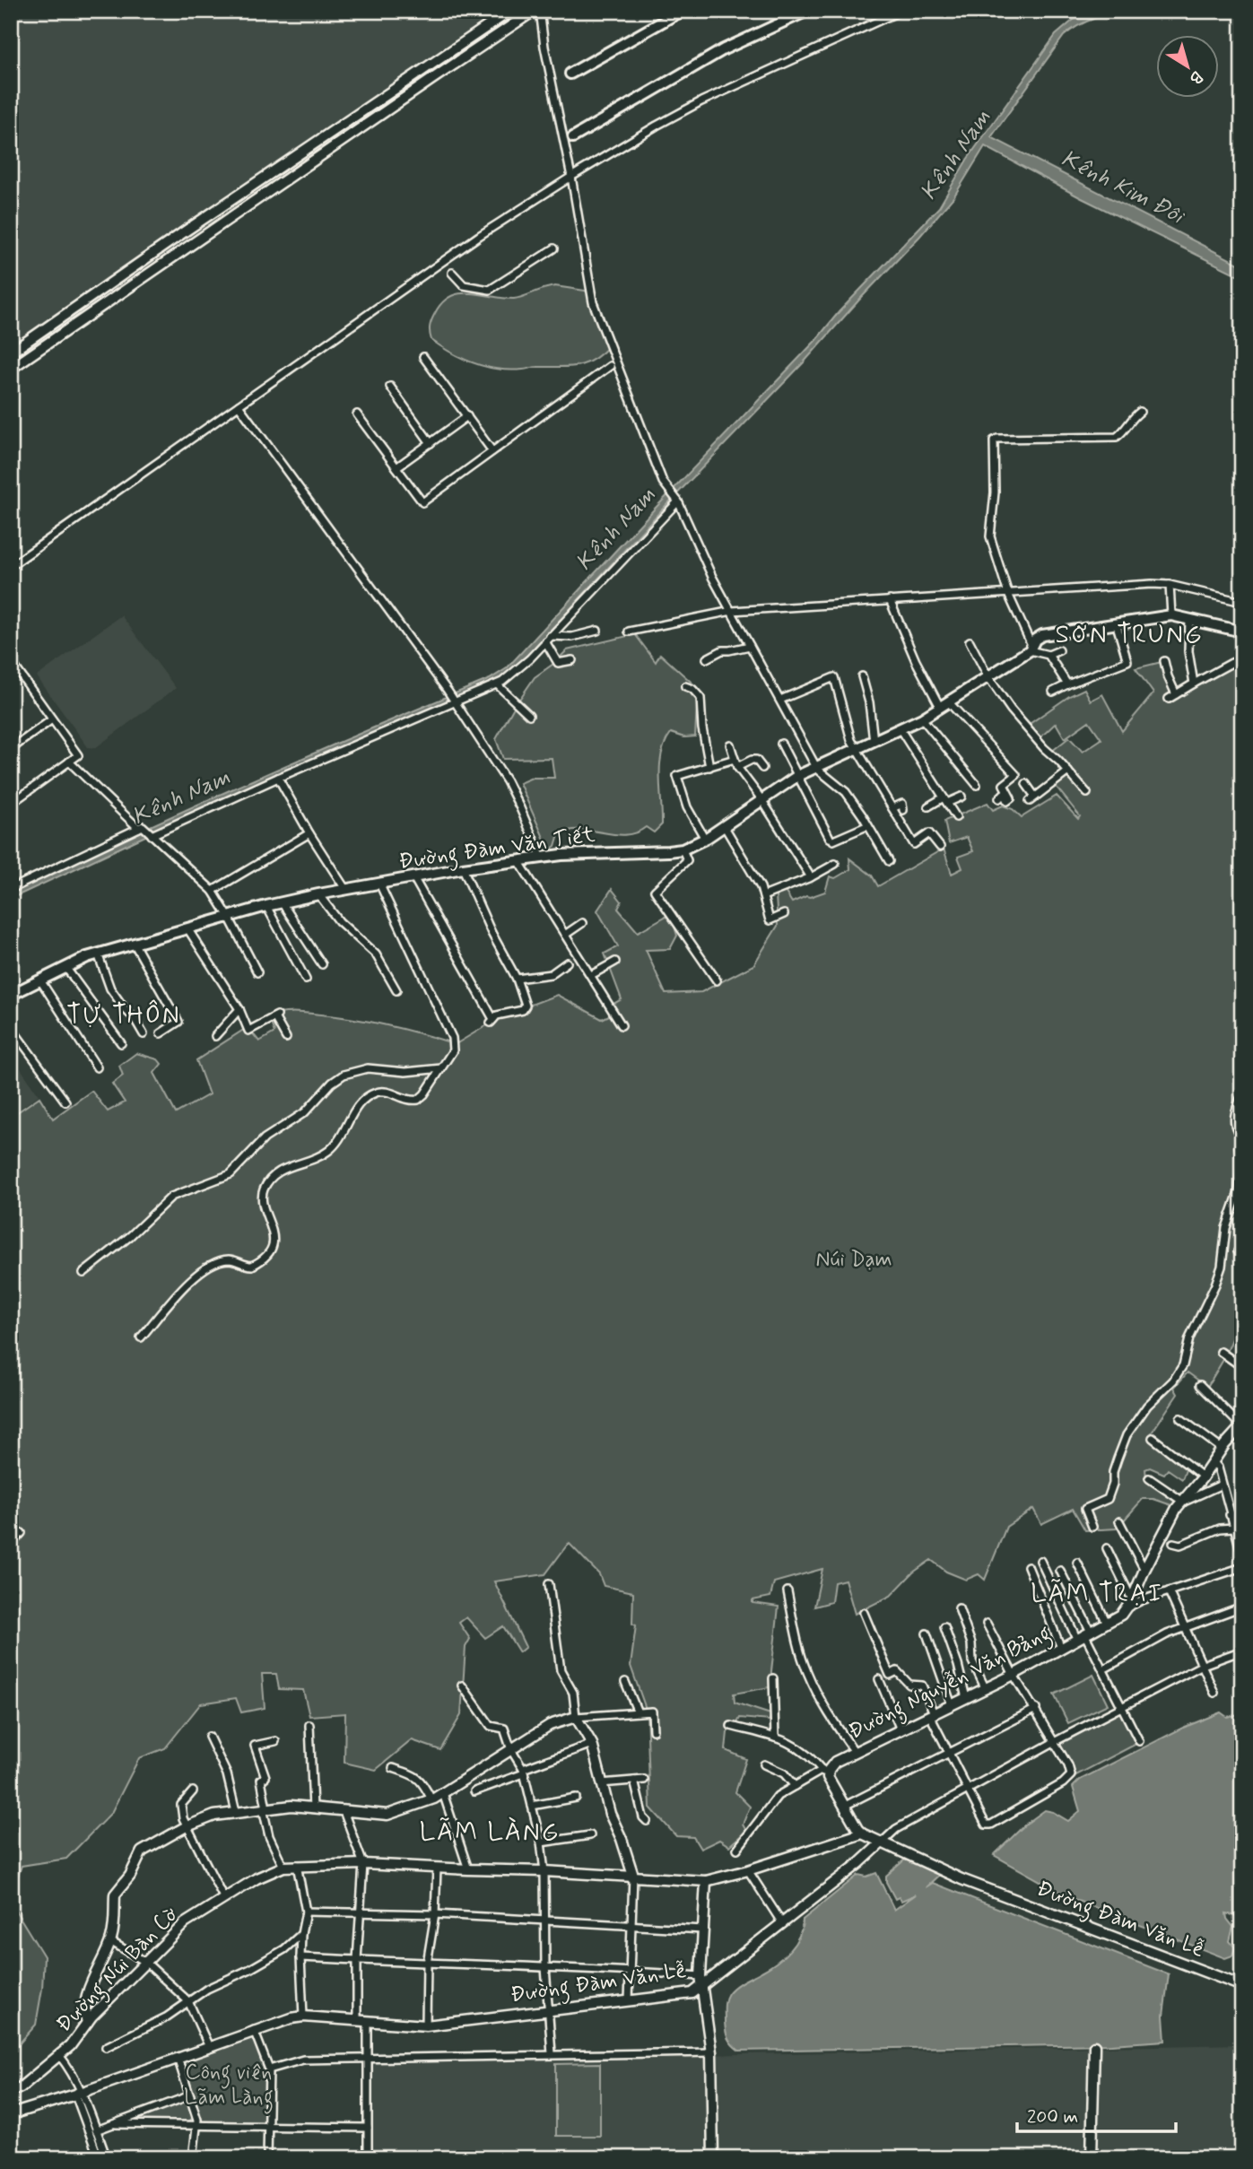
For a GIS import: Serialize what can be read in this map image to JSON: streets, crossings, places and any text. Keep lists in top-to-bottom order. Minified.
{"streets":{"main road":["Đường Đàm Văn Tiết"],"street":["Đường Nguyễn Văn Bảng","Đường Đàm Văn Lễ","Đường Núi Bàn Cờ"]},"districts":["SƠN TRUNG","TỰ THÔN","LÃM TRẠI","LÃM LÀNG"],"water":["Kênh Nam","Kênh Kim Đôi"],"parks":["Núi Dạm","Công viên Lãm Làng"],"scale_bar":"200 m","north":"bottom right"}
